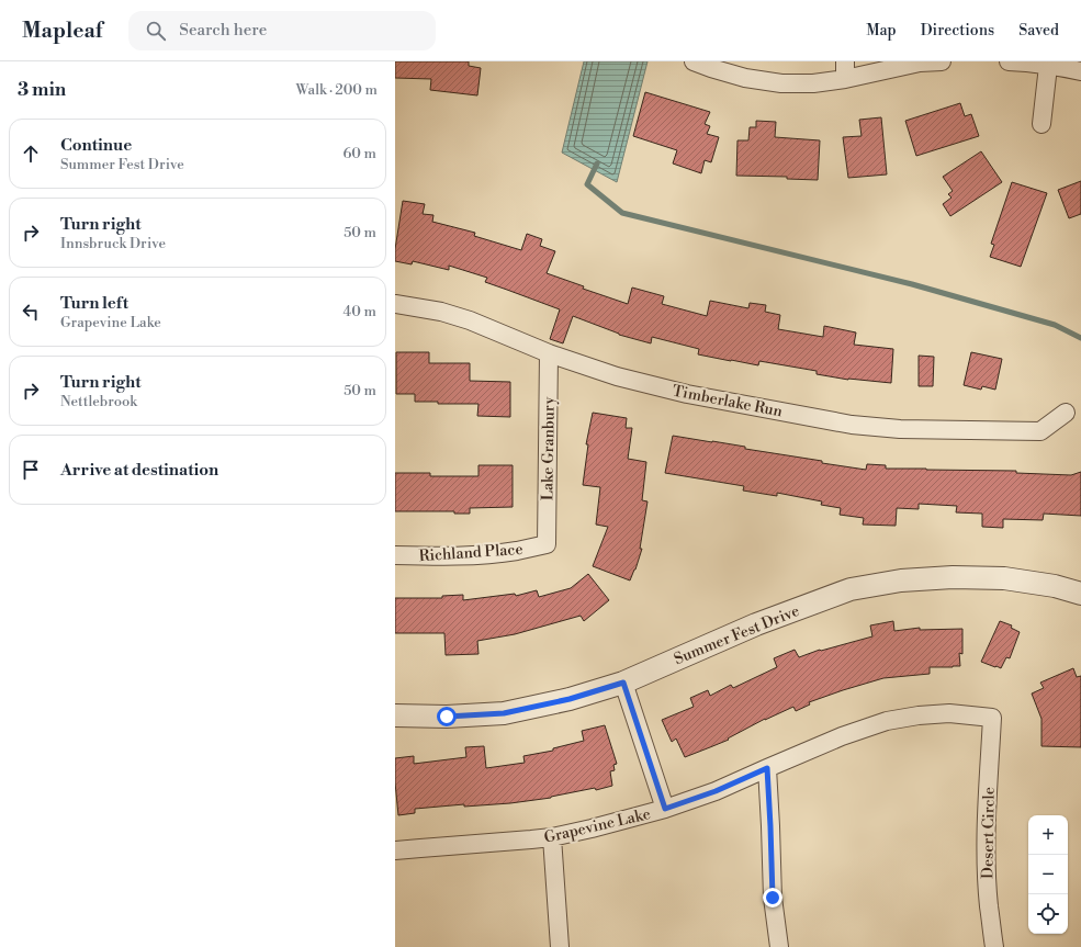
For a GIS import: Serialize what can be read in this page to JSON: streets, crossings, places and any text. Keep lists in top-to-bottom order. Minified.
{"streets":{"street":["Timberlake Run","Lake Granbury","Richland Place","Summer Fest Drive","Grapevine Lake","Desert Circle"]},"crossings":[["Timberlake Run","Lake Granbury"],["Lake Granbury","Richland Place"],["Grapevine Lake","Desert Circle"]],"page":{"header":"Mapleaf","search":"Search here","nav":["Map","Directions","Saved"],"heading":["3 min","Walk · 200 m"],"list":[["Continue","Summer Fest Drive","60 m"],["Turn right","Innsbruck Drive","50 m"],["Turn left","Grapevine Lake","40 m"],["Turn right","Nettlebrook","50 m"],"Arrive at destination"],"map_buttons":["+","−"]}}
